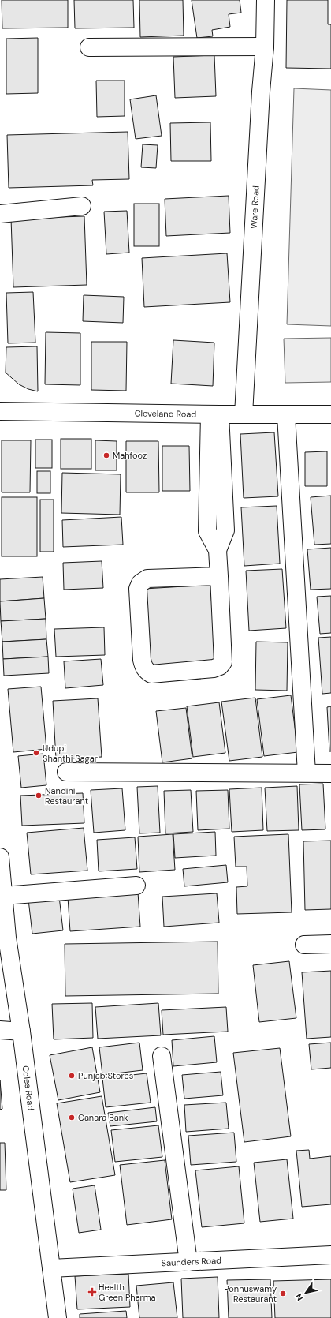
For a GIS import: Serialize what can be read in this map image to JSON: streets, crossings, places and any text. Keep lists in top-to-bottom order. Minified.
{"streets":{"street":["Ware Road","Cleveland Road","Coles Road","Saunders Road"]},"crossings":[["Ware Road","Cleveland Road"],["Coles Road","Saunders Road"]],"places":{"other":["Mahfooz","Udupi Shanthi Sagar","Nandini Restaurant","Punjab Stores","Canara Bank","Ponnuswamy Restaurant"],"health":["Health Green Pharma"]},"north":"bottom left"}
